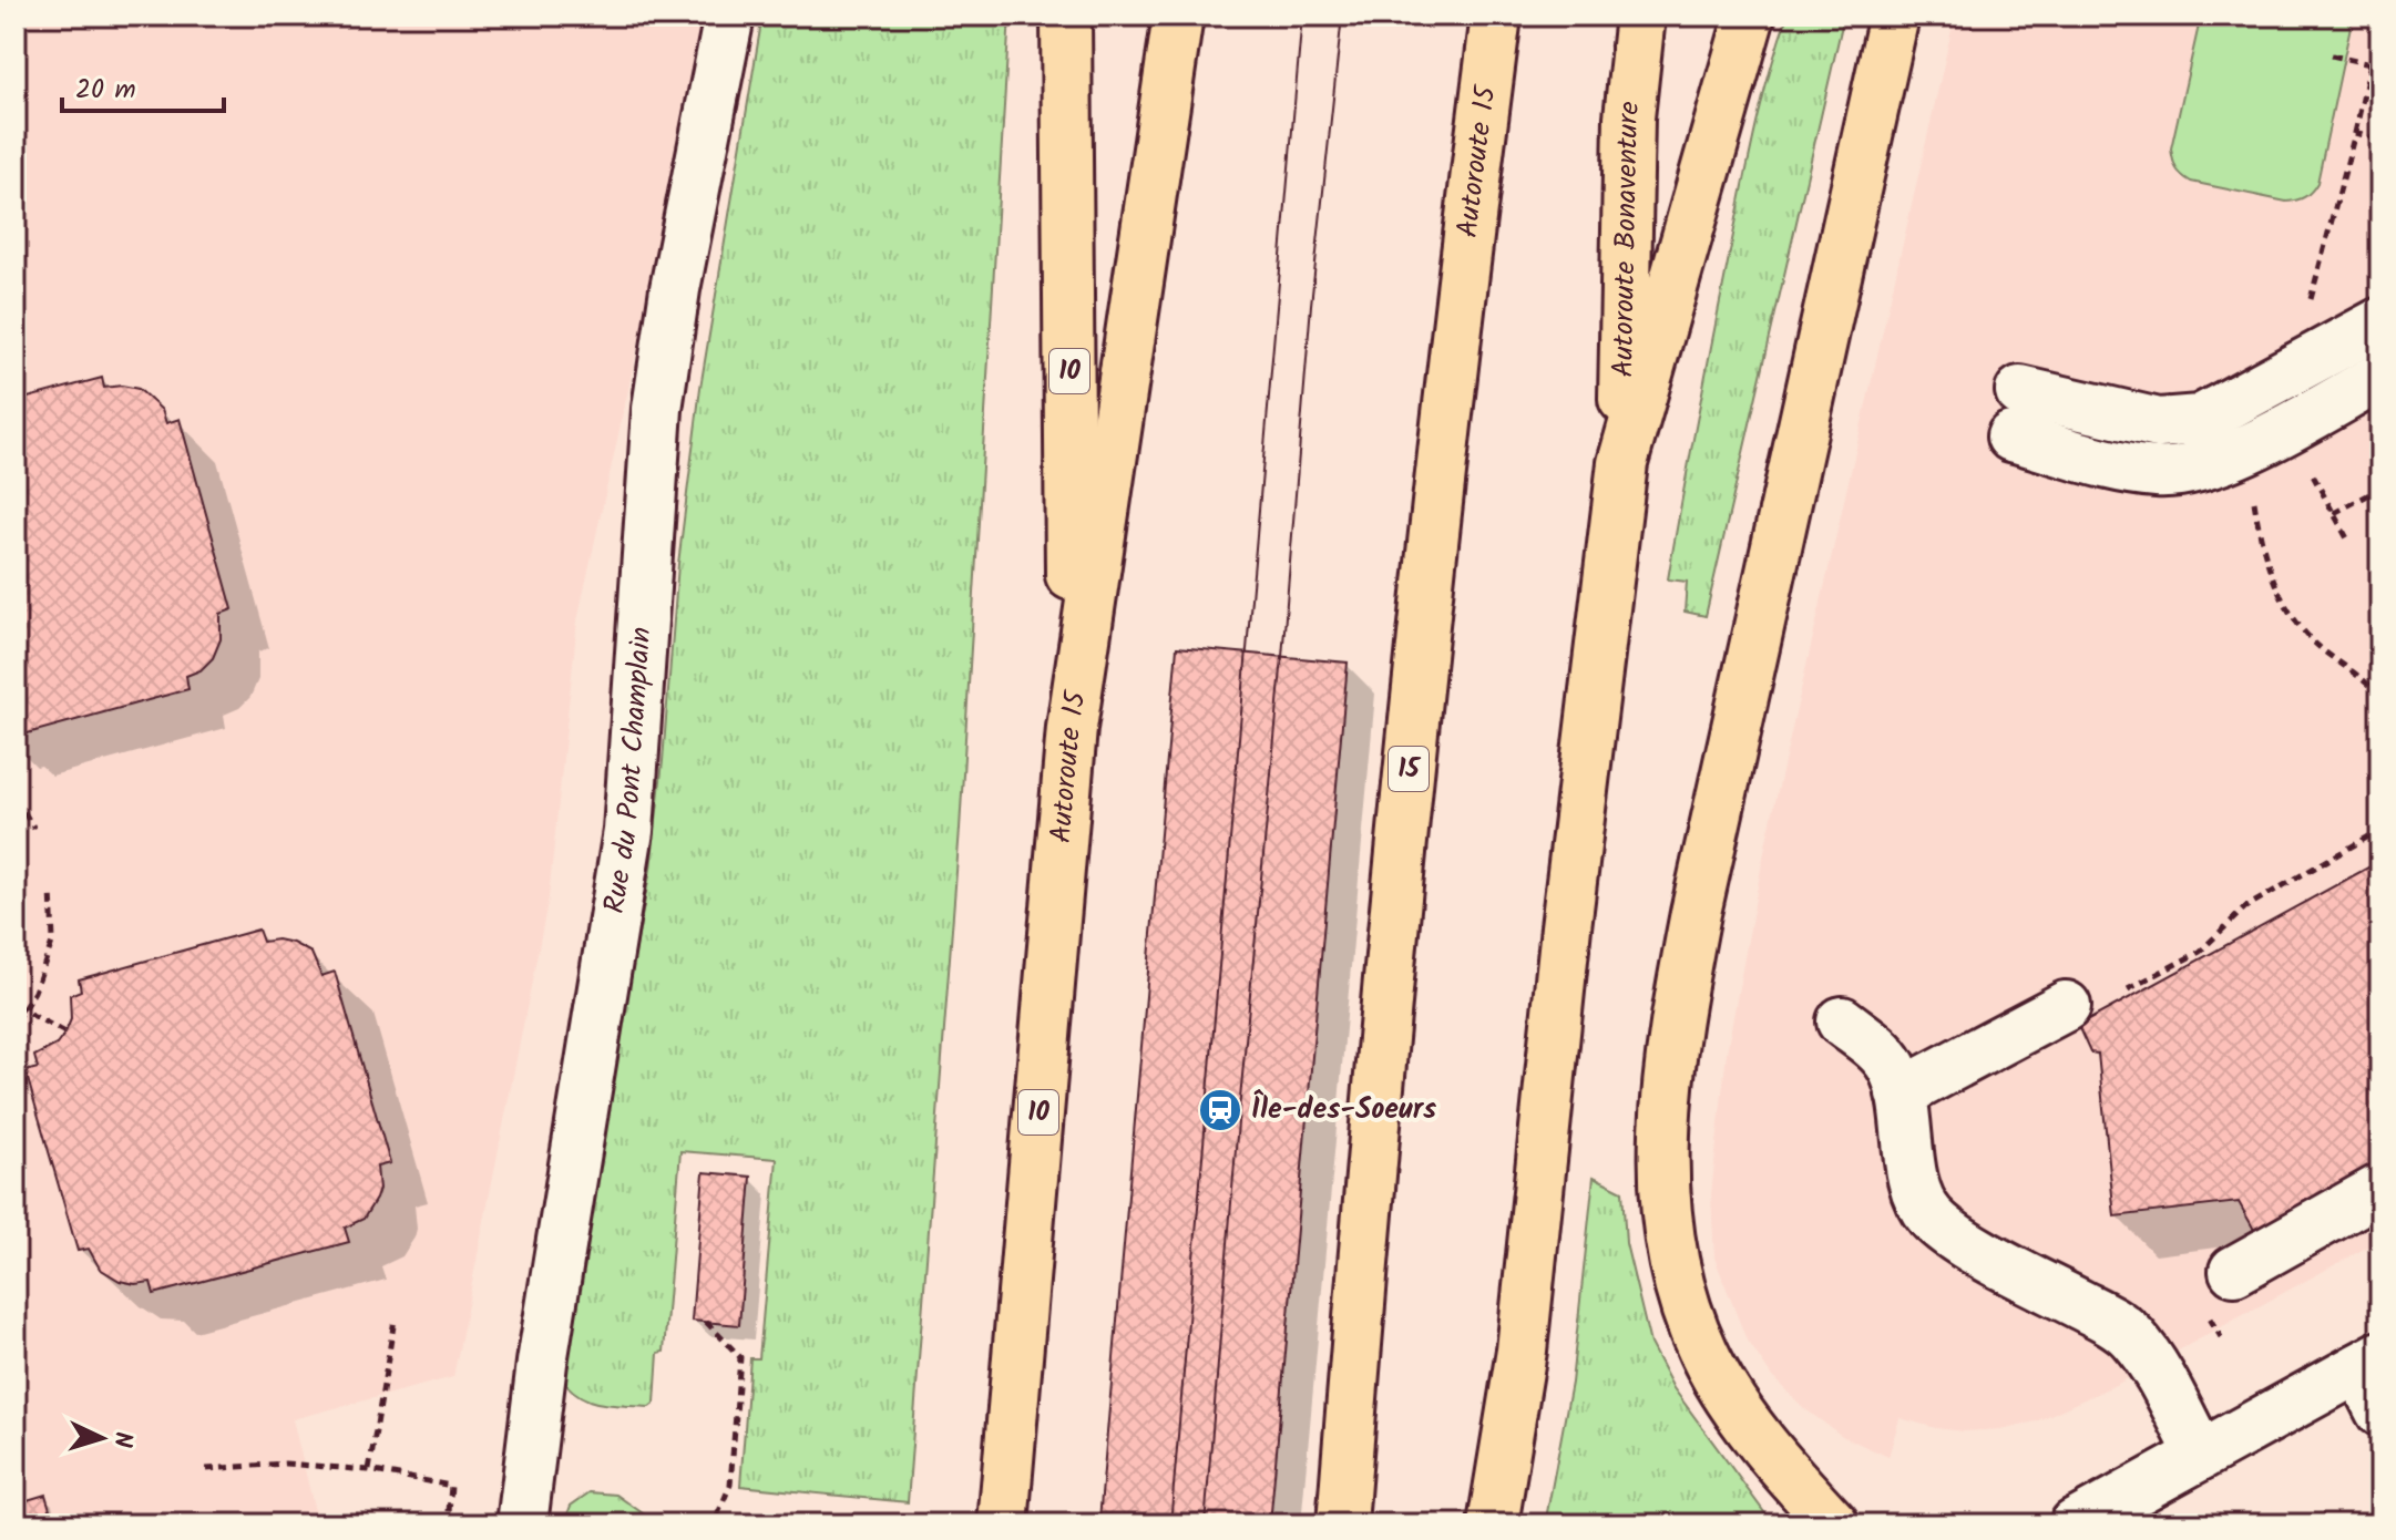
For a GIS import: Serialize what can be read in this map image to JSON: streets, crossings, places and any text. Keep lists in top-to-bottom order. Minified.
{"streets":{"highway":["Autoroute 15","Autoroute Bonaventure","10","15"],"street":["Rue du Pont Champlain"]},"crossings":[["Autoroute 15","10"]],"places":{"station":["Île-des-Soeurs"]},"scale_bar":"20 m","north":"right"}
